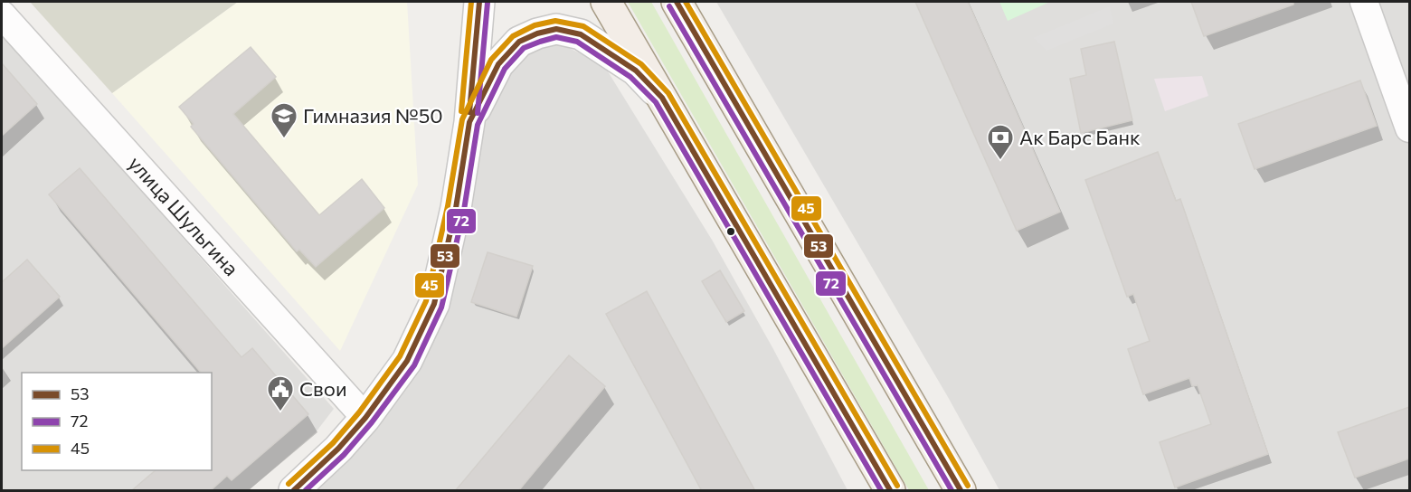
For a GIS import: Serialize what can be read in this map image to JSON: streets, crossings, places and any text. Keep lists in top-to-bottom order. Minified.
{"streets":{"street":["улица Шульгина"]},"places":{"school or university":["Гимназия №50"],"bank":["Ак Барс Банк"],"public building":["Свои"]},"lines":["transit line 53","transit line 45","transit line 72"],"legend":["53","72","45"]}
